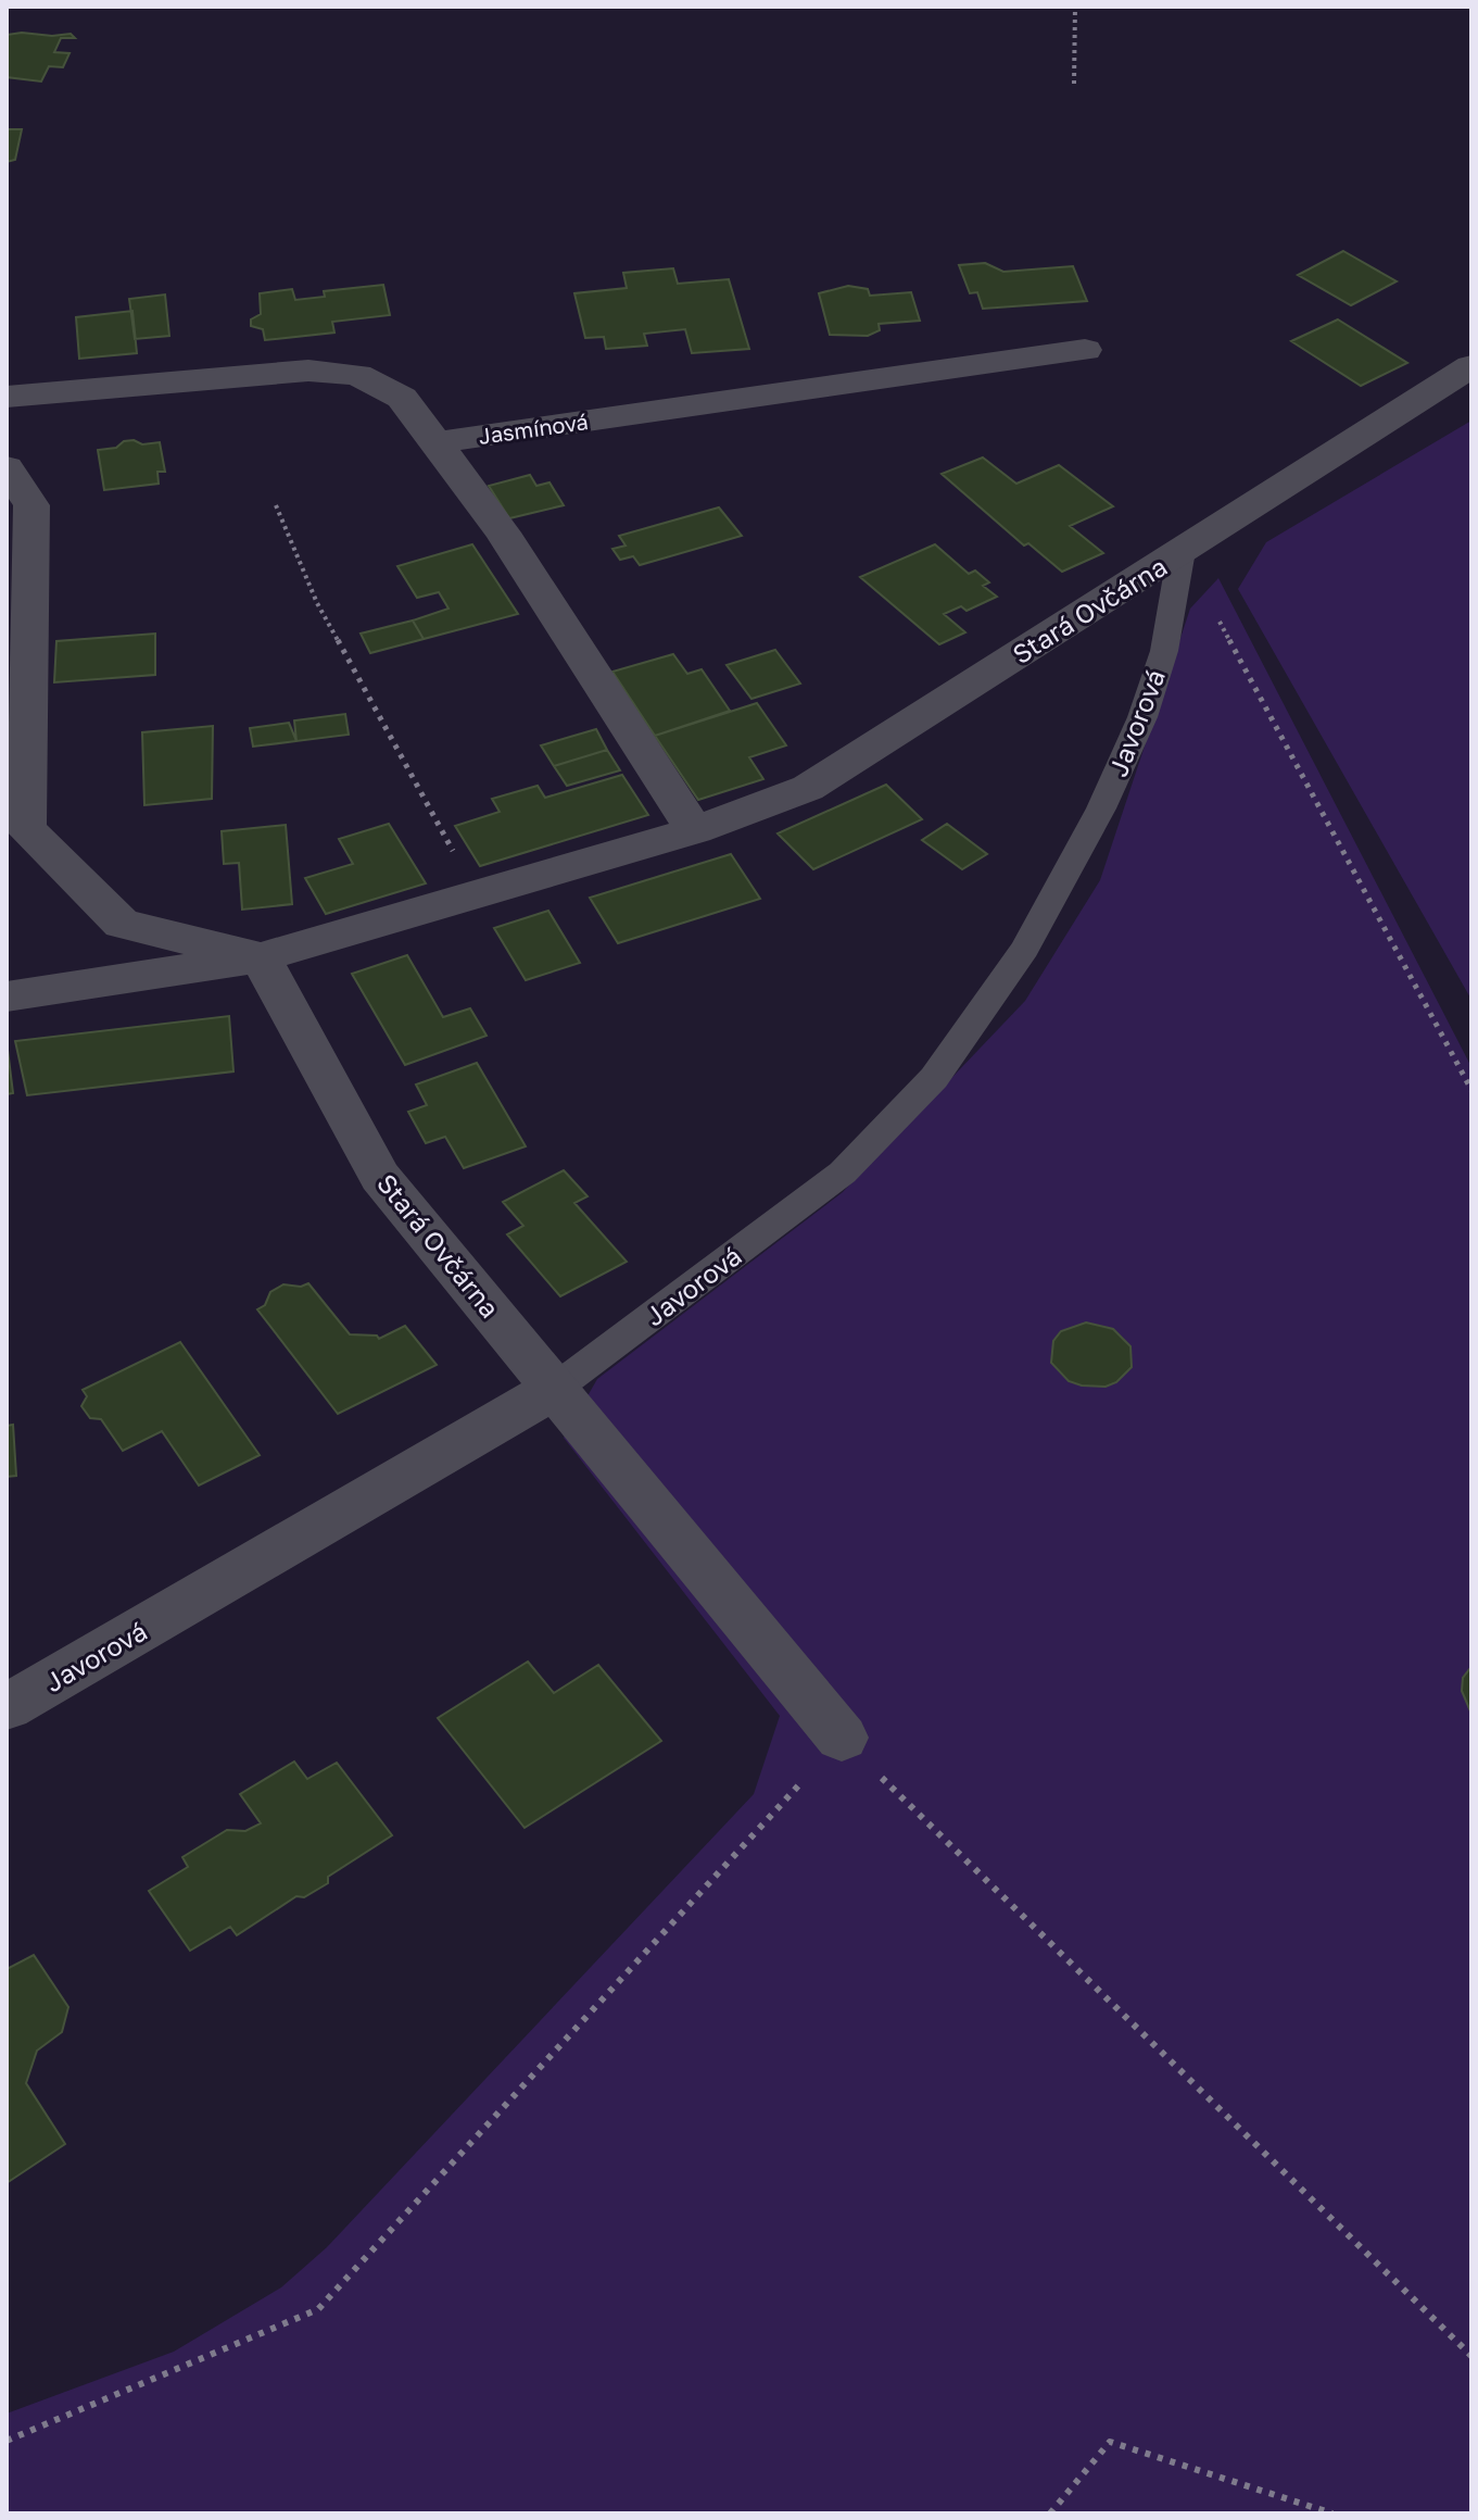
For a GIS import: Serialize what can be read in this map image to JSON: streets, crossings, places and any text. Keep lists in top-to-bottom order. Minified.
{"streets":{"street":["Jasmínová","Stará Ovčárna","Javorová"]},"crossings":[["Stará Ovčárna","Javorová"]]}
